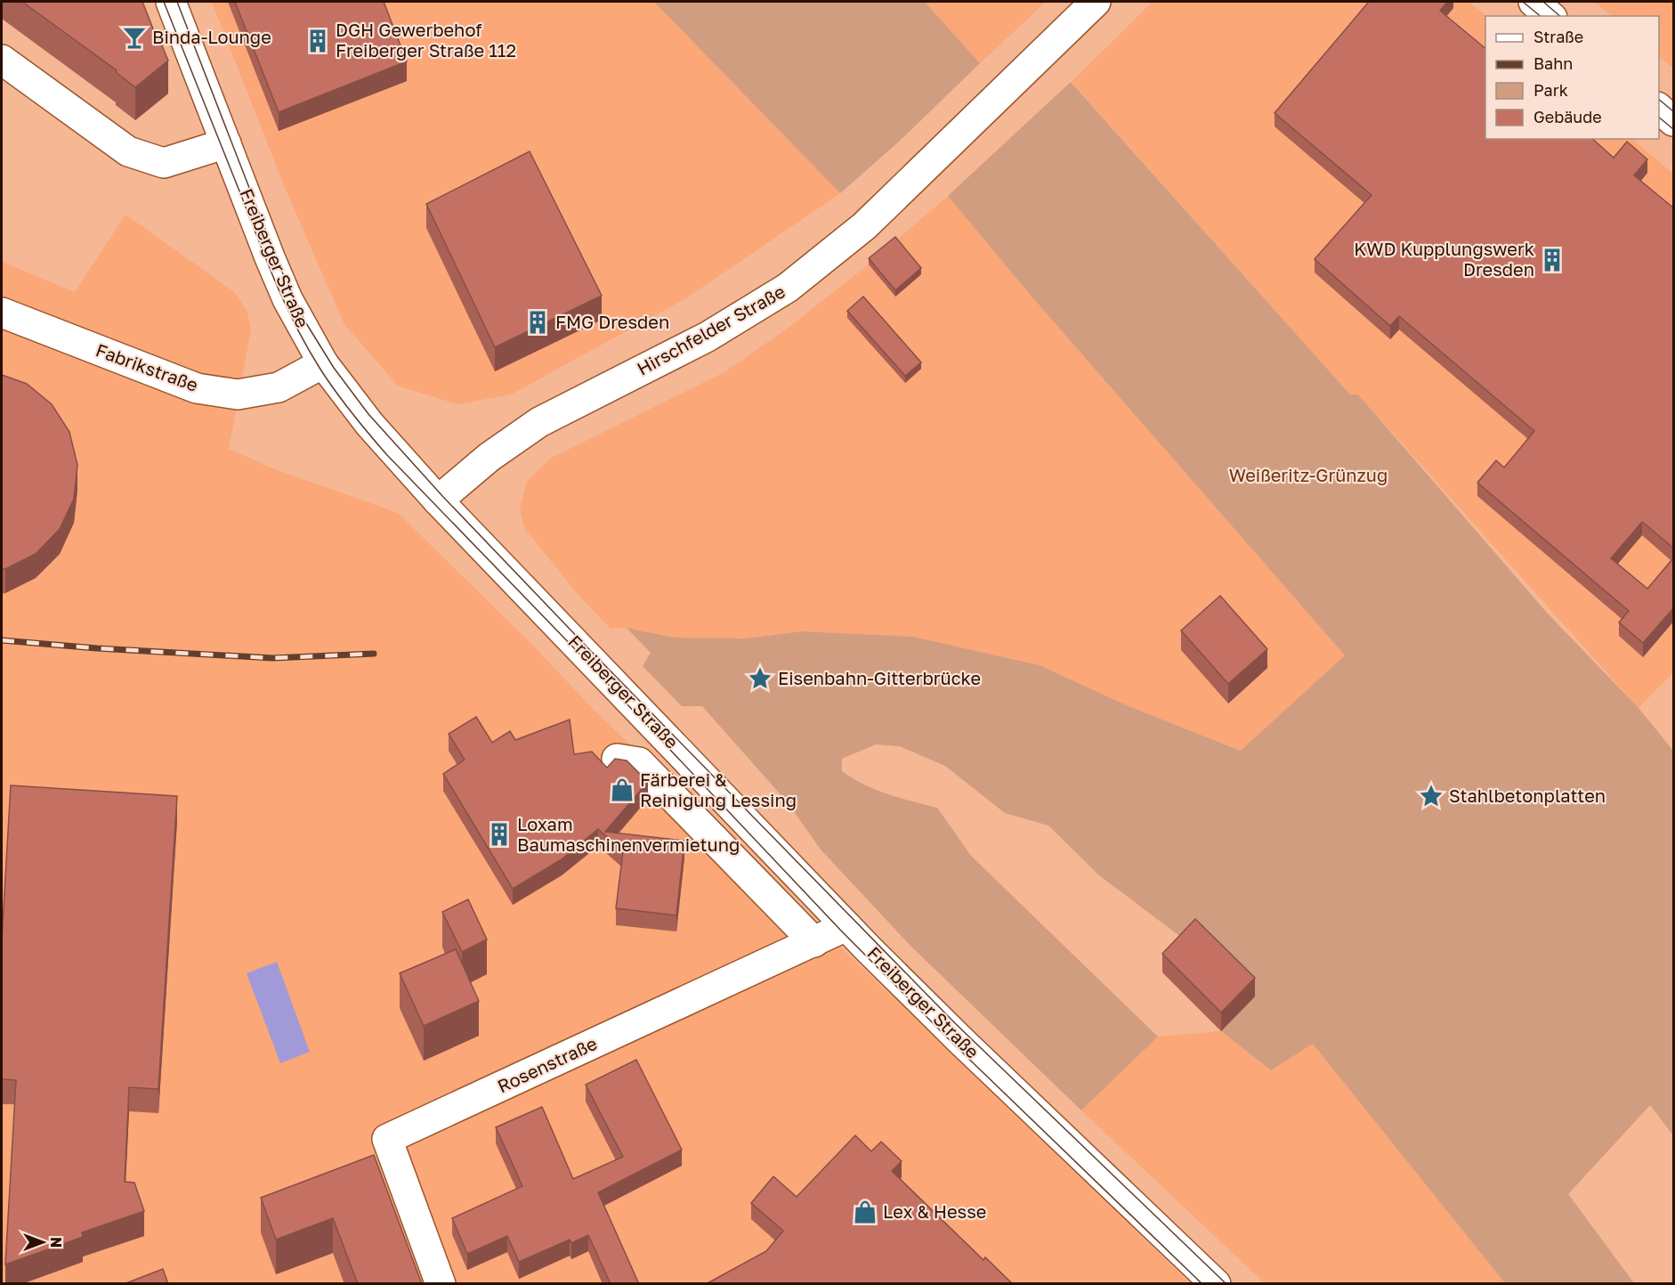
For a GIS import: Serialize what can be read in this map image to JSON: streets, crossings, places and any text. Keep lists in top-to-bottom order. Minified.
{"streets":{"street":["Freiberger Straße","Hirschfelder Straße","Fabrikstraße","Rosenstraße"]},"crossings":[["Freiberger Straße","Hirschfelder Straße"],["Freiberger Straße","Fabrikstraße"],["Freiberger Straße","Rosenstraße"]],"parks":["Weißeritz-Grünzug"],"places":{"bar":["Binda-Lounge"],"building":["DGH Gewerbehof Freiberger Straße 112","KWD Kupplungswerk Dresden","FMG Dresden","Loxam Baumaschinenvermietung"],"place":["Eisenbahn-Gitterbrücke","Stahlbetonplatten"],"shop":["Färberei & Reinigung Lessing","Lex & Hesse"]},"legend":["Straße","Bahn","Park","Gebäude"],"north":"right"}
